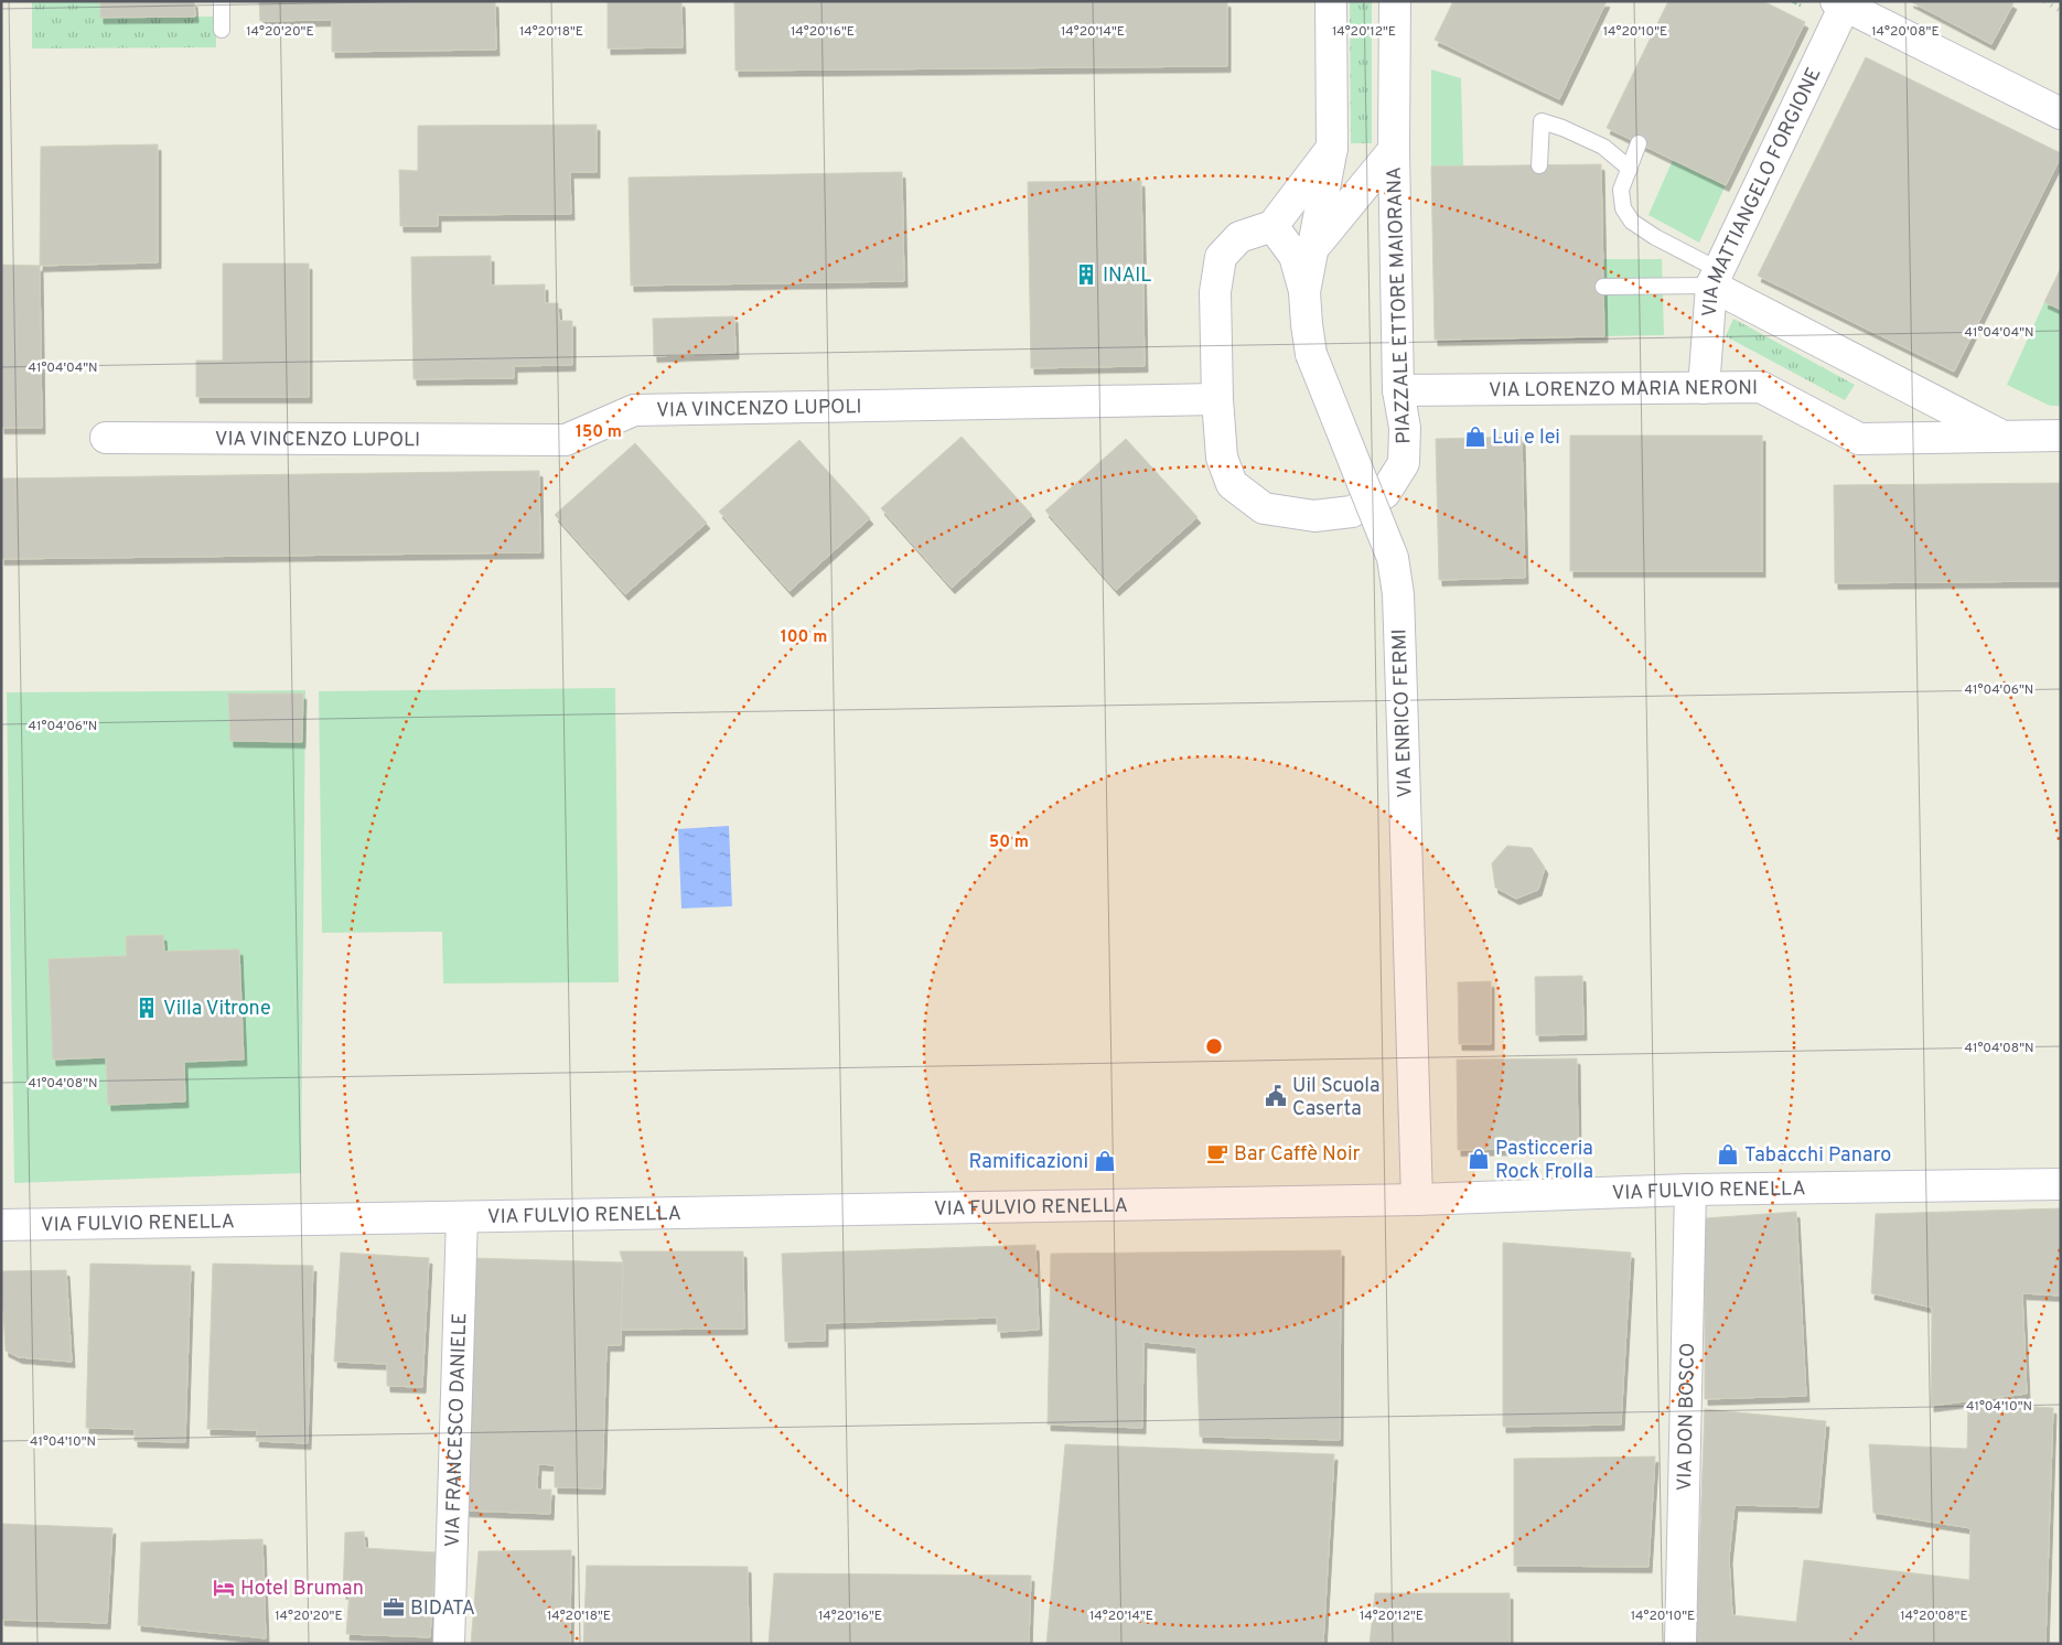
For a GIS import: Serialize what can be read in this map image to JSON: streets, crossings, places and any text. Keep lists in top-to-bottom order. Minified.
{"streets":{"street":["VIA MATTIANGELO FORGIONE","PIAZZALE ETTORE MAIORANA","VIA LORENZO MARIA NERONI","VIA VINCENZO LUPOLI","VIA ENRICO FERMI","VIA FULVIO RENELLA","VIA DON BOSCO","VIA FRANCESCO DANIELE"]},"crossings":[["VIA MATTIANGELO FORGIONE","VIA LORENZO MARIA NERONI"],["PIAZZALE ETTORE MAIORANA","VIA LORENZO MARIA NERONI"],["PIAZZALE ETTORE MAIORANA","VIA VINCENZO LUPOLI"],["PIAZZALE ETTORE MAIORANA","VIA ENRICO FERMI"],["VIA ENRICO FERMI","VIA FULVIO RENELLA"],["VIA FULVIO RENELLA","VIA DON BOSCO"],["VIA FULVIO RENELLA","VIA FRANCESCO DANIELE"]],"places":{"building":["INAIL","Villa Vitrone"],"shop":["Lui e lei","Tabacchi Panaro","Pasticceria Rock Frolla","Ramificazioni"],"public building":["Uil Scuola Caserta"],"cafe":["Bar Caffè Noir"],"hotel":["Hotel Bruman"],"office":["BIDATA"]},"coordinates":["14°20'20\"E","14°20'18\"E","14°20'16\"E","14°20'14\"E","14°20'12\"E","14°20'10\"E","14°20'08\"E","41°04'04\"N","41°04'06\"N","41°04'08\"N","41°04'10\"N"],"rings":["150 m","100 m","50 m"]}
